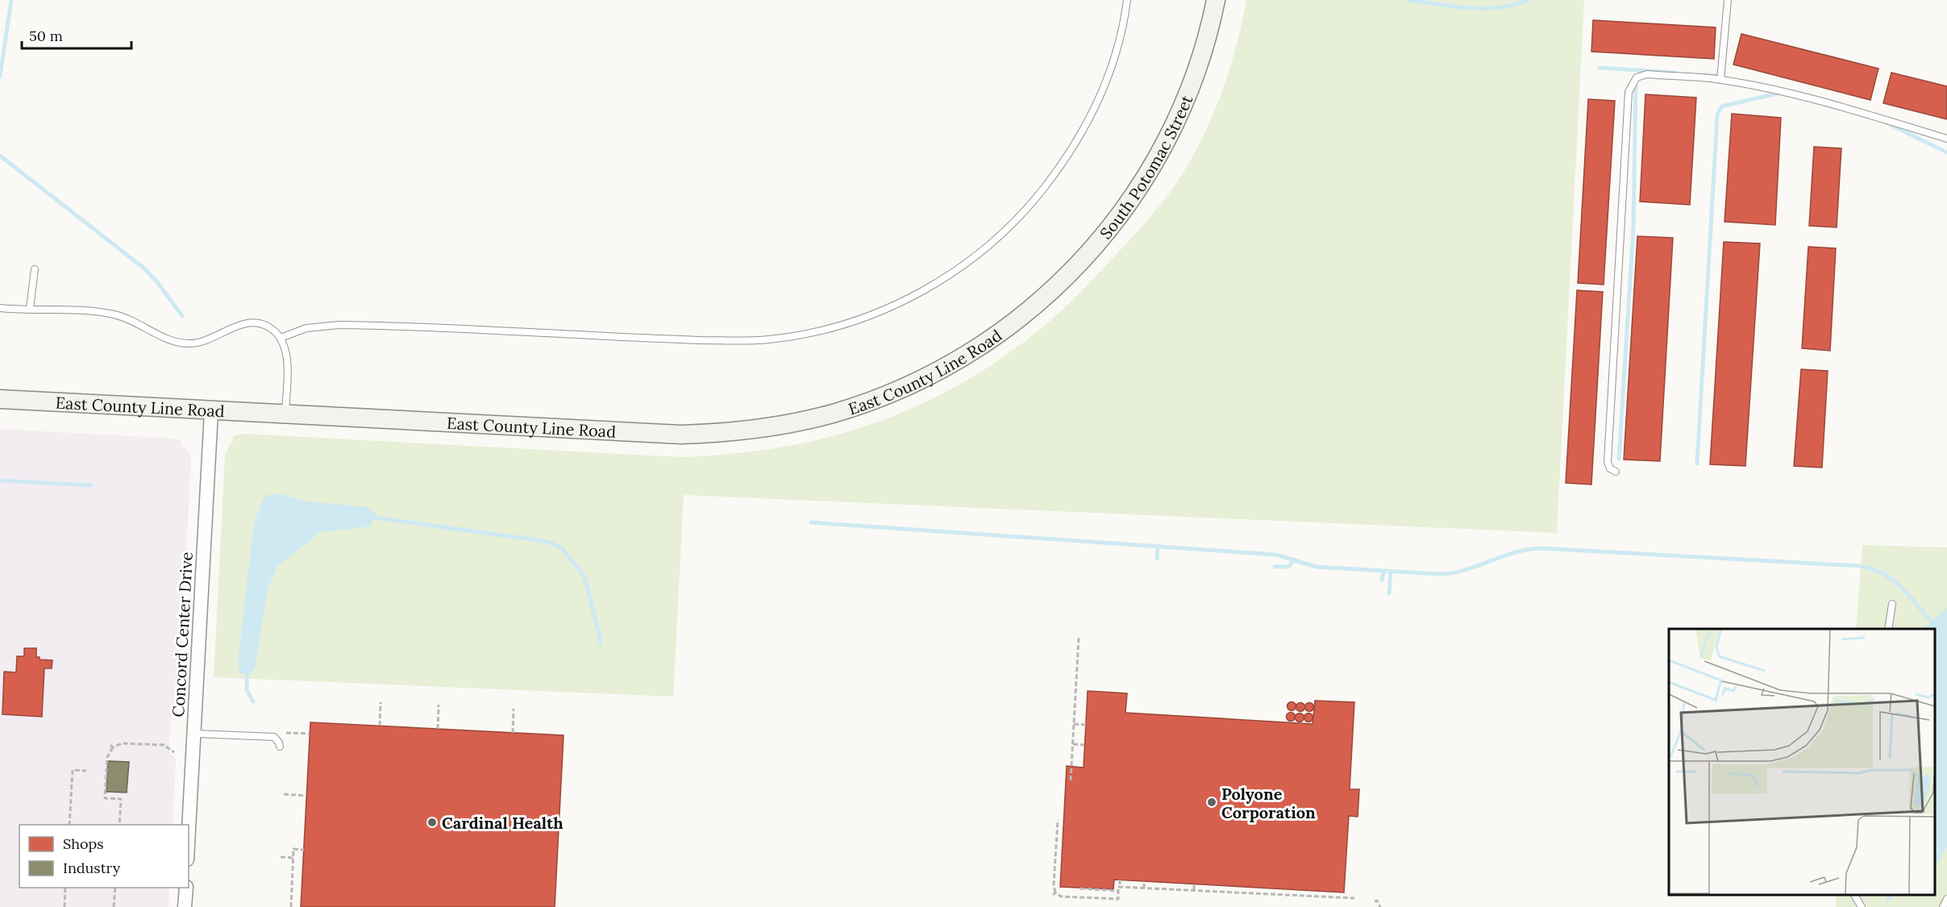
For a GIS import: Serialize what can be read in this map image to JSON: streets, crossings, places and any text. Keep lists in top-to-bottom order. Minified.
{"streets":{"main road":["South Potomac Street","East County Line Road"],"street":["Concord Center Drive"]},"crossings":[["South Potomac Street","East County Line Road"],["East County Line Road","Concord Center Drive"]],"places":["Polyone Corporation","Cardinal Health"],"legend":["Shops","Industry"],"scale_bar":"50 m"}
